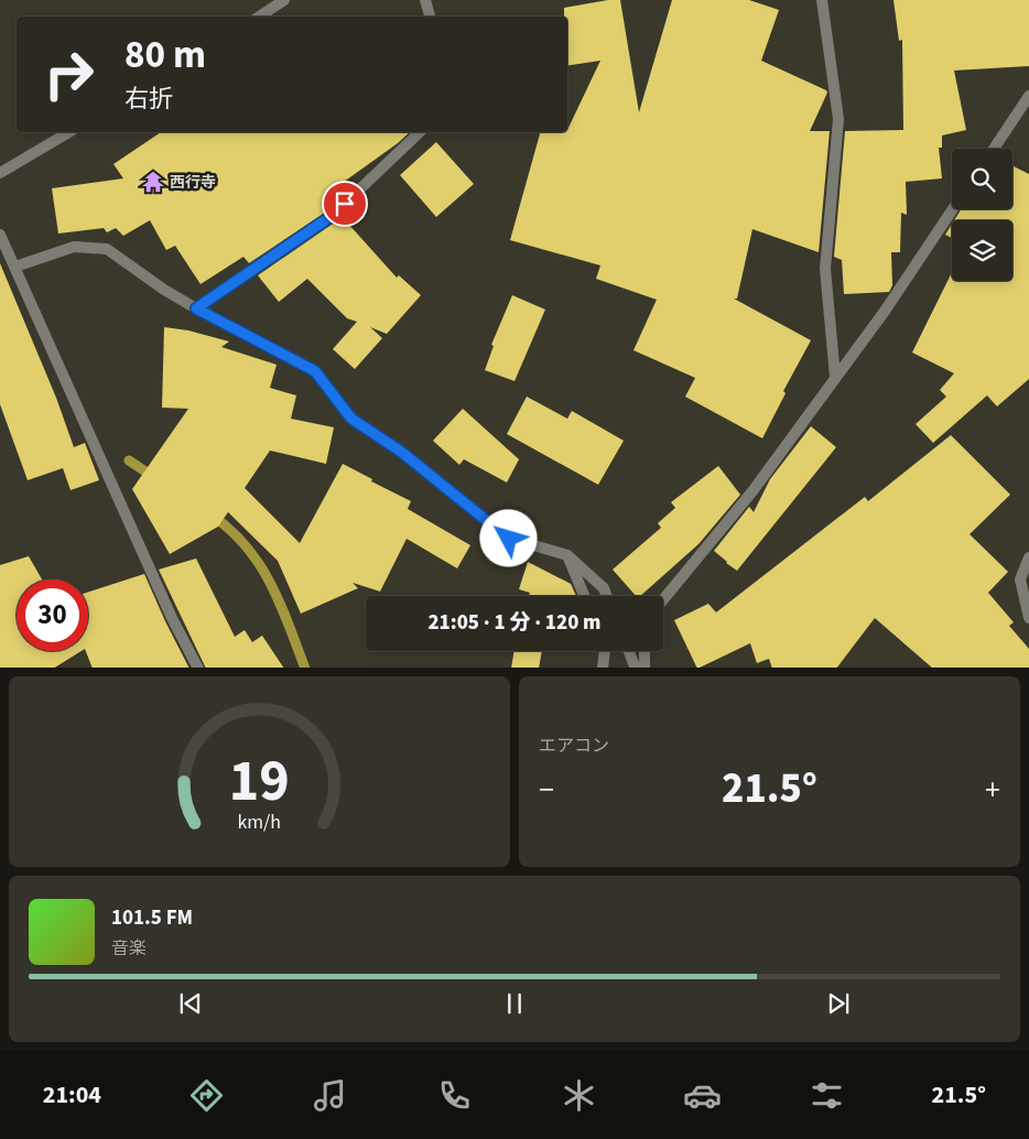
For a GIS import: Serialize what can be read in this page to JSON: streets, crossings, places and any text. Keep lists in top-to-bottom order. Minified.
{"places":{"temple":["西行寺"]},"page":{"turn":["80 m","右折"],"limit":"30","trip":"21:05 · 1 分 · 120 m","tile":"エアコン","heat":["−","21.5°","+"],"song":["101.5 FM","音楽"],"tabs":["21:04","21.5°"],"gauge":["19","km/h"]}}
